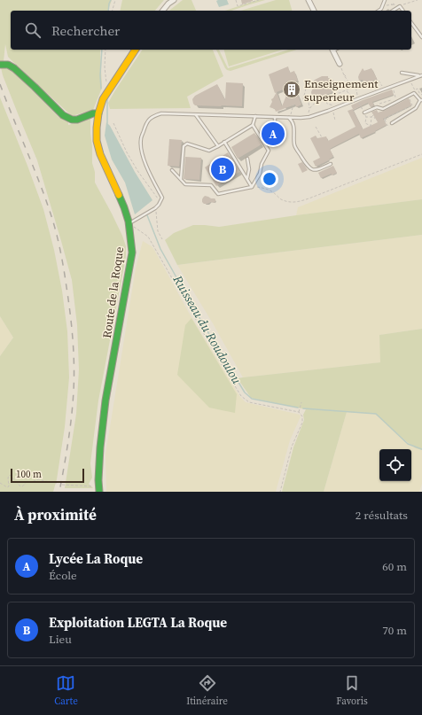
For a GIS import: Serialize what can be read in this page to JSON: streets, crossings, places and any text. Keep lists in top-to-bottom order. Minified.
{"streets":{"street":["Route de la Roque"]},"water":["Ruisseau du Roudoulou"],"places":{"building":["Enseignement superieur"]},"scale_bar":"100 m","page":{"search":"Rechercher","pins":["A","B"],"scale":"100 m","heading":["À proximité","2 résultats"],"list":[{"mark":"A","name":"Lycée La Roque","note":"École","value":"60 m"},{"mark":"B","name":"Exploitation LEGTA La Roque","note":"Lieu","value":"70 m"}],"nav":["Carte","Itinéraire","Favoris"]}}
